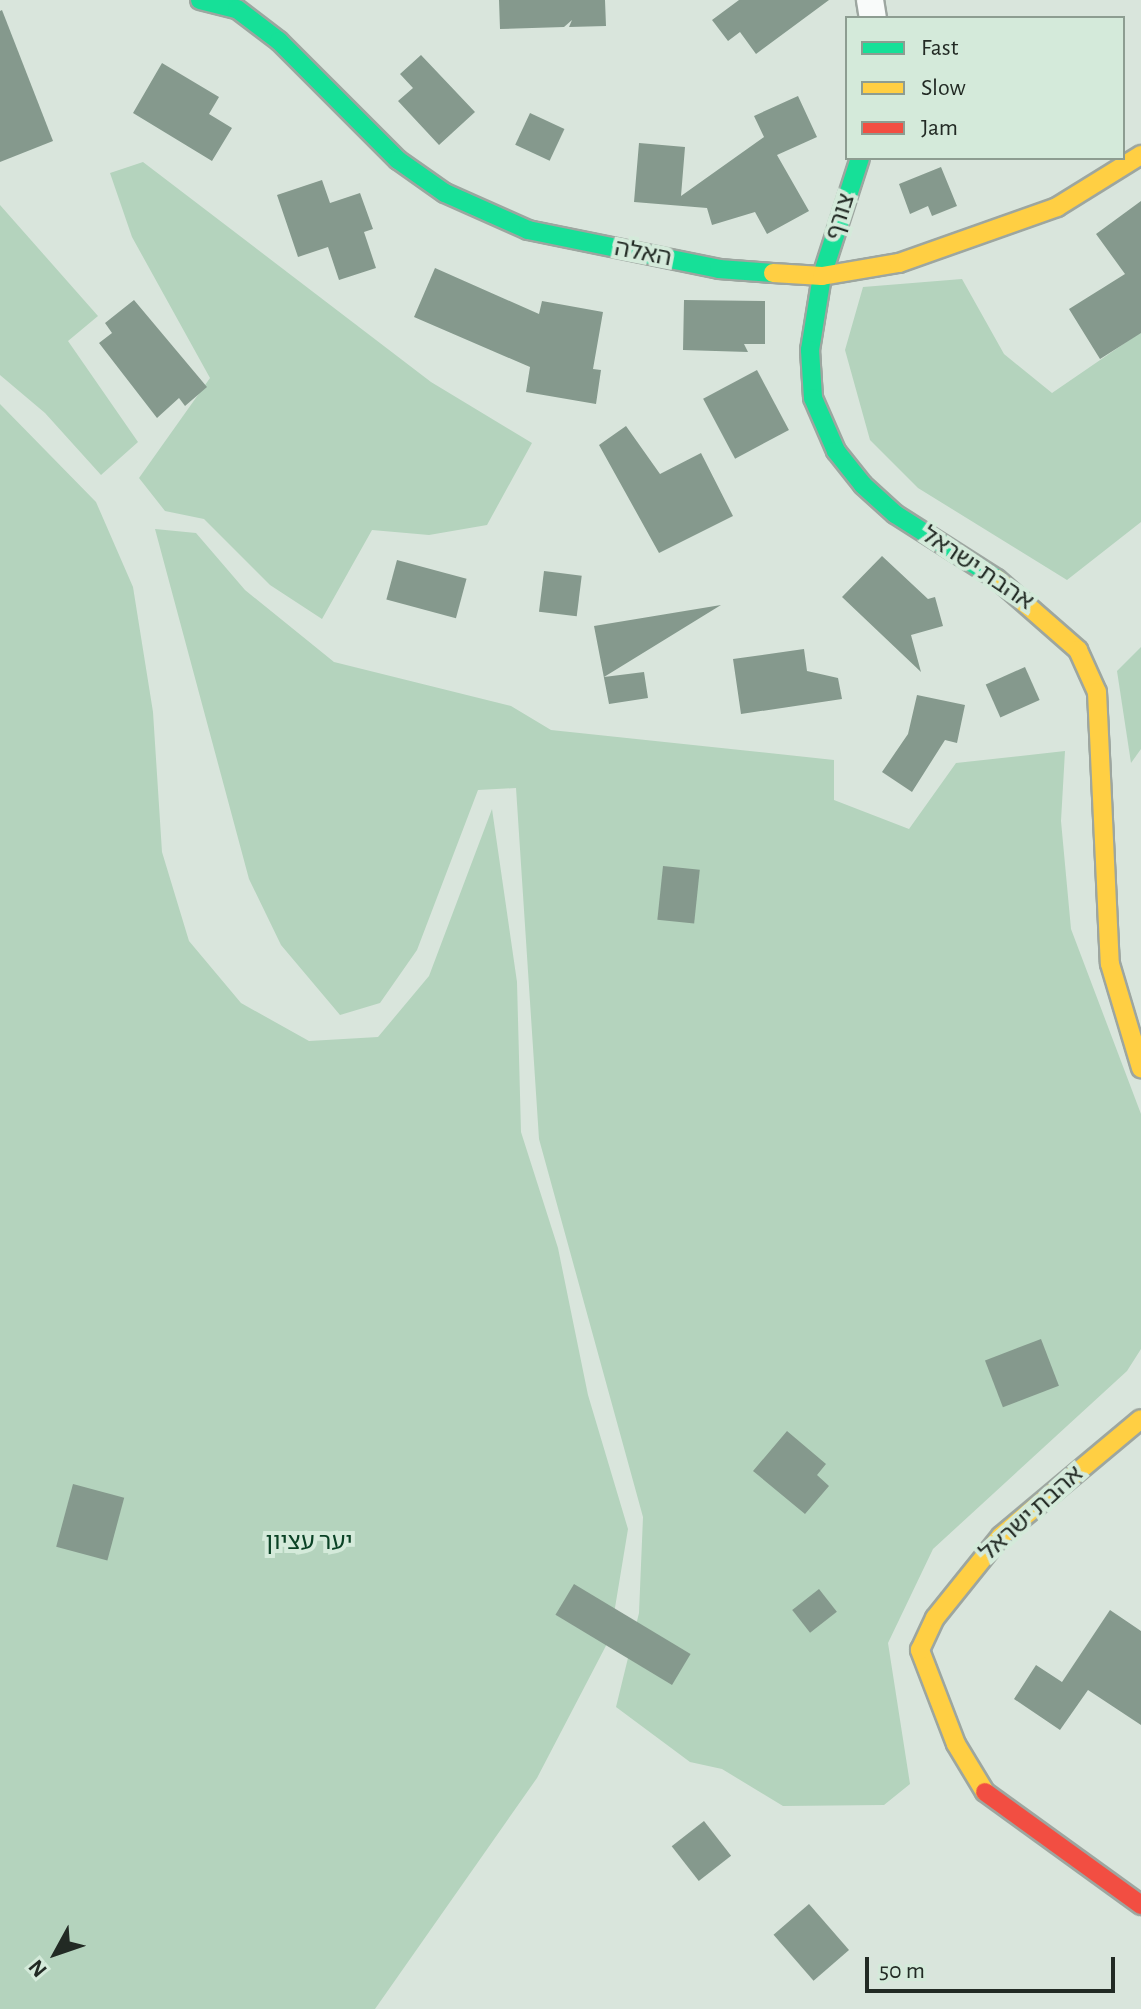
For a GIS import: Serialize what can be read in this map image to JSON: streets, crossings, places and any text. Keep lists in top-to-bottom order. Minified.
{"streets":{"street":["צורף","האלה","אהבת ישראל"]},"crossings":[["צורף","האלה"],["צורף","אהבת ישראל"],["האלה","אהבת ישראל"]],"parks":["יער עציון"],"legend":["Fast","Slow","Jam"],"scale_bar":"50 m","north":"bottom left"}
